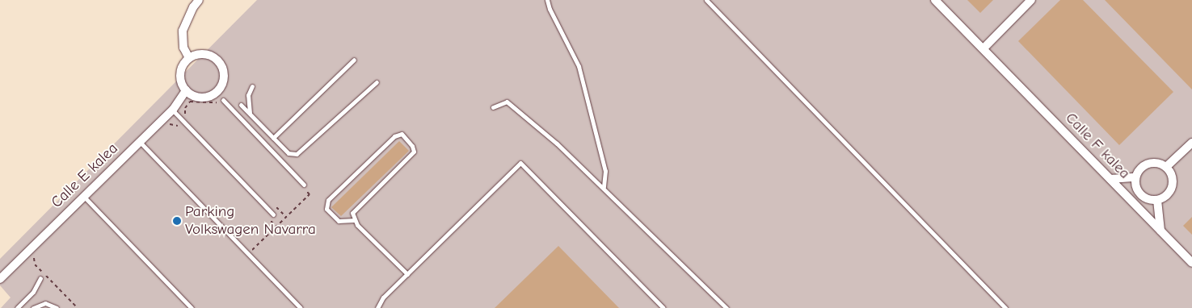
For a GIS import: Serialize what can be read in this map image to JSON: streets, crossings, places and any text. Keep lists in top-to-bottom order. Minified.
{"streets":{"street":["Calle F kalea","Calle E kalea"]},"places":["Parking Volkswagen Navarra"]}
